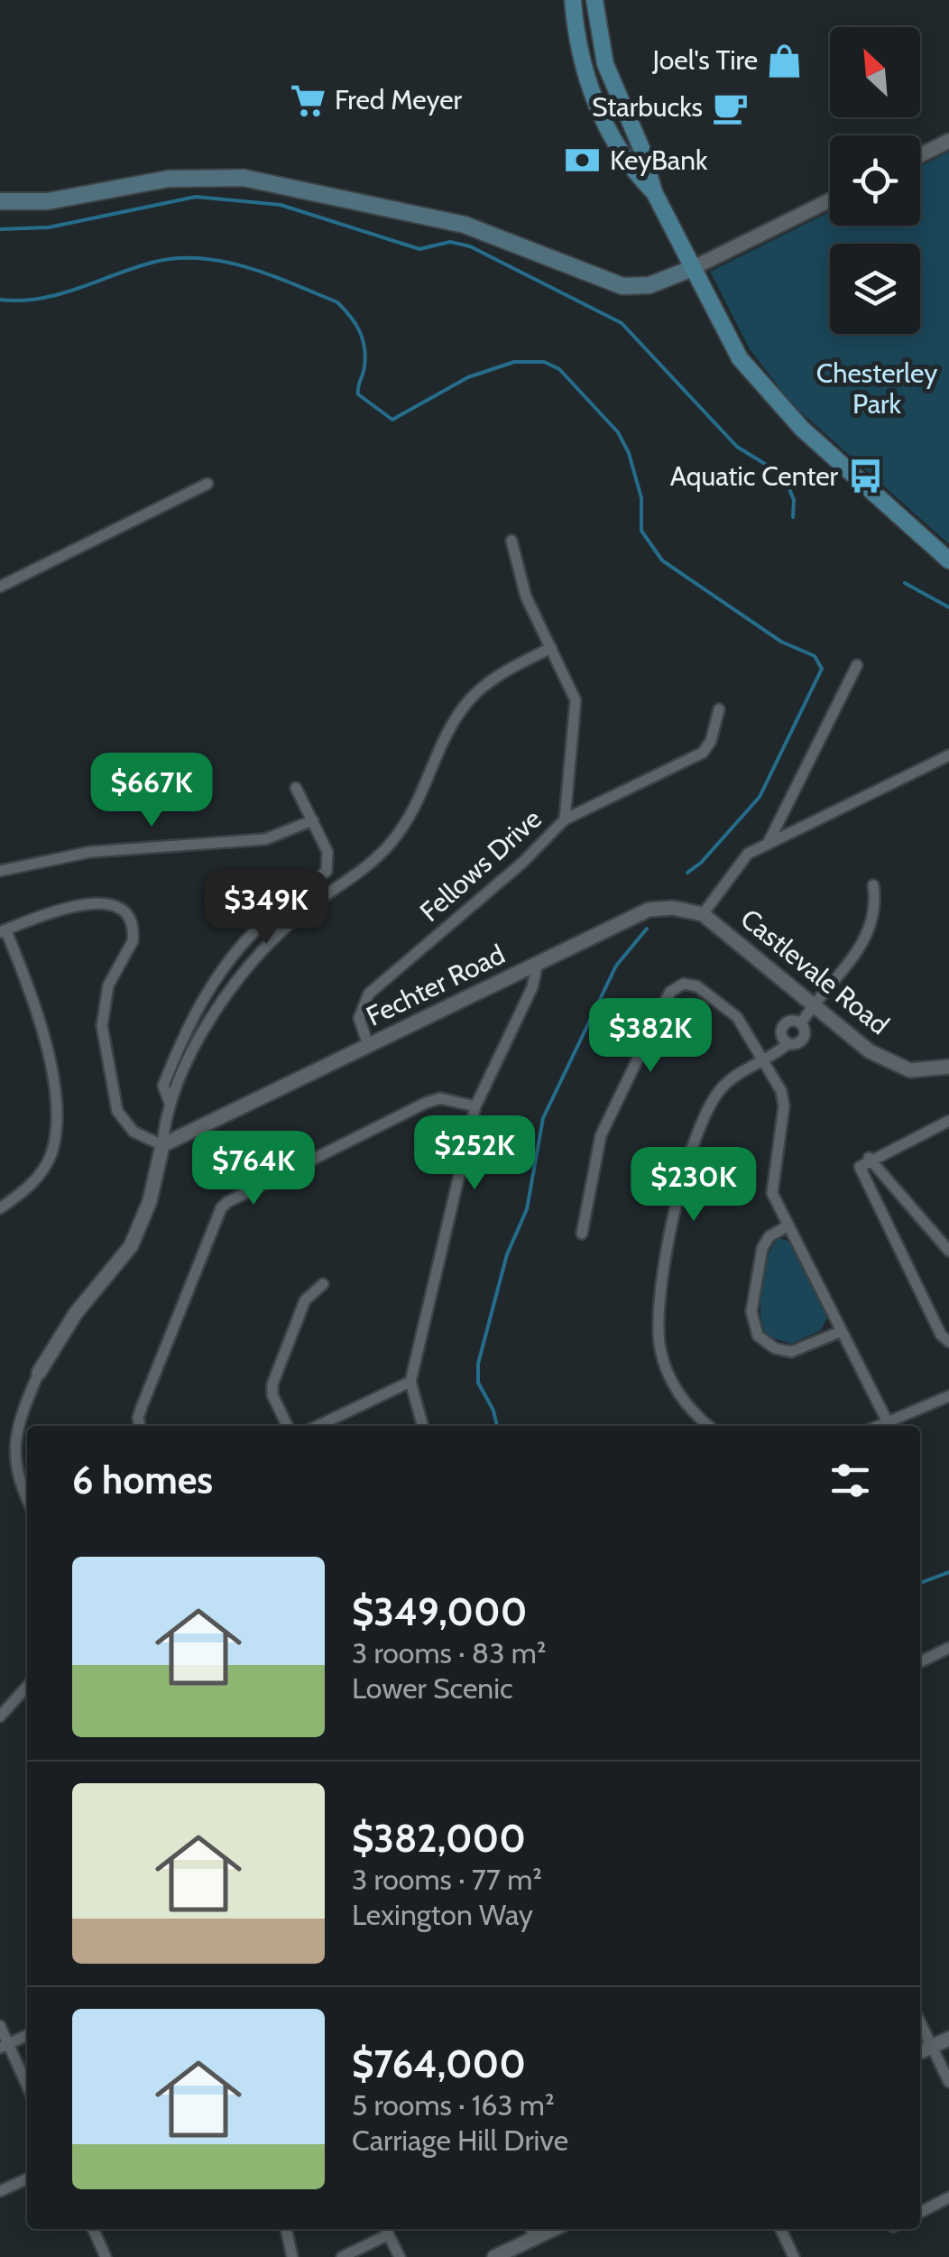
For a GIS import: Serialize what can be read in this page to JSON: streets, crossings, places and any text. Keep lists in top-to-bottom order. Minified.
{"streets":{"street":["Fellows Drive","Castlevale Road","Fechter Road"]},"crossings":[["Fellows Drive","Fechter Road"],["Castlevale Road","Fechter Road"]],"parks":["Chesterley Park"],"places":{"shop":["Joel's Tire"],"supermarket":["Fred Meyer"],"cafe":["Starbucks"],"bank":["KeyBank"],"bus stop":["Aquatic Center"]},"north":"top left","page":{"price":["$667K","$349K","$382K","$252K","$764K","$230K"],"heading":"6 homes","list":[{"name":"$349,000","note":"3 rooms · 83 m² · Lower Scenic"},{"name":"$382,000","note":"3 rooms · 77 m² · Lexington Way"},{"name":"$764,000","note":"5 rooms · 163 m² · Carriage Hill Drive"}]}}
